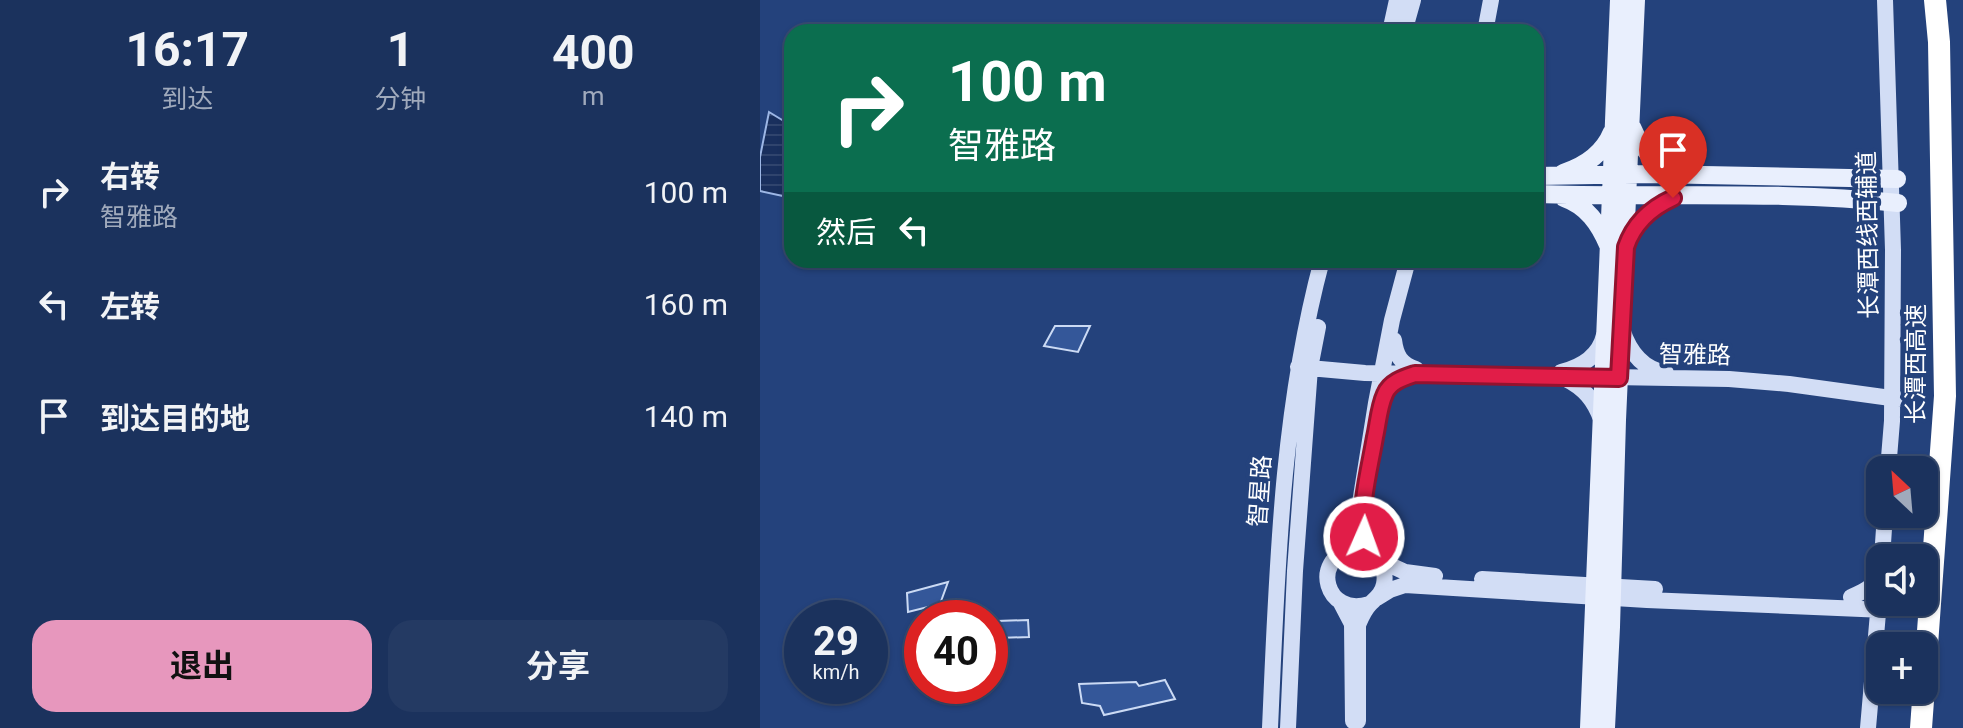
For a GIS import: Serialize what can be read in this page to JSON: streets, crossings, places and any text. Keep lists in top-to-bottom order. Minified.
{"streets":{"highway":["长潭西高速"],"street":["长潭西线西辅道","智雅路","智星路"]},"crossings":[["长潭西线西辅道","智雅路"],["智雅路","智星路"]],"north":"top left","page":{"eta":["16:17","到达","1","分钟","400","m"],"turn":["100 m","智雅路"],"list":[{"name":"右转","note":"智雅路","value":"100 m"},{"name":"左转","value":"160 m"},{"name":"到达目的地","value":"140 m"}],"then":"然后","map_buttons":"+","speed":"29 km/h","limit":"40","buttons":["退出","分享"]}}
